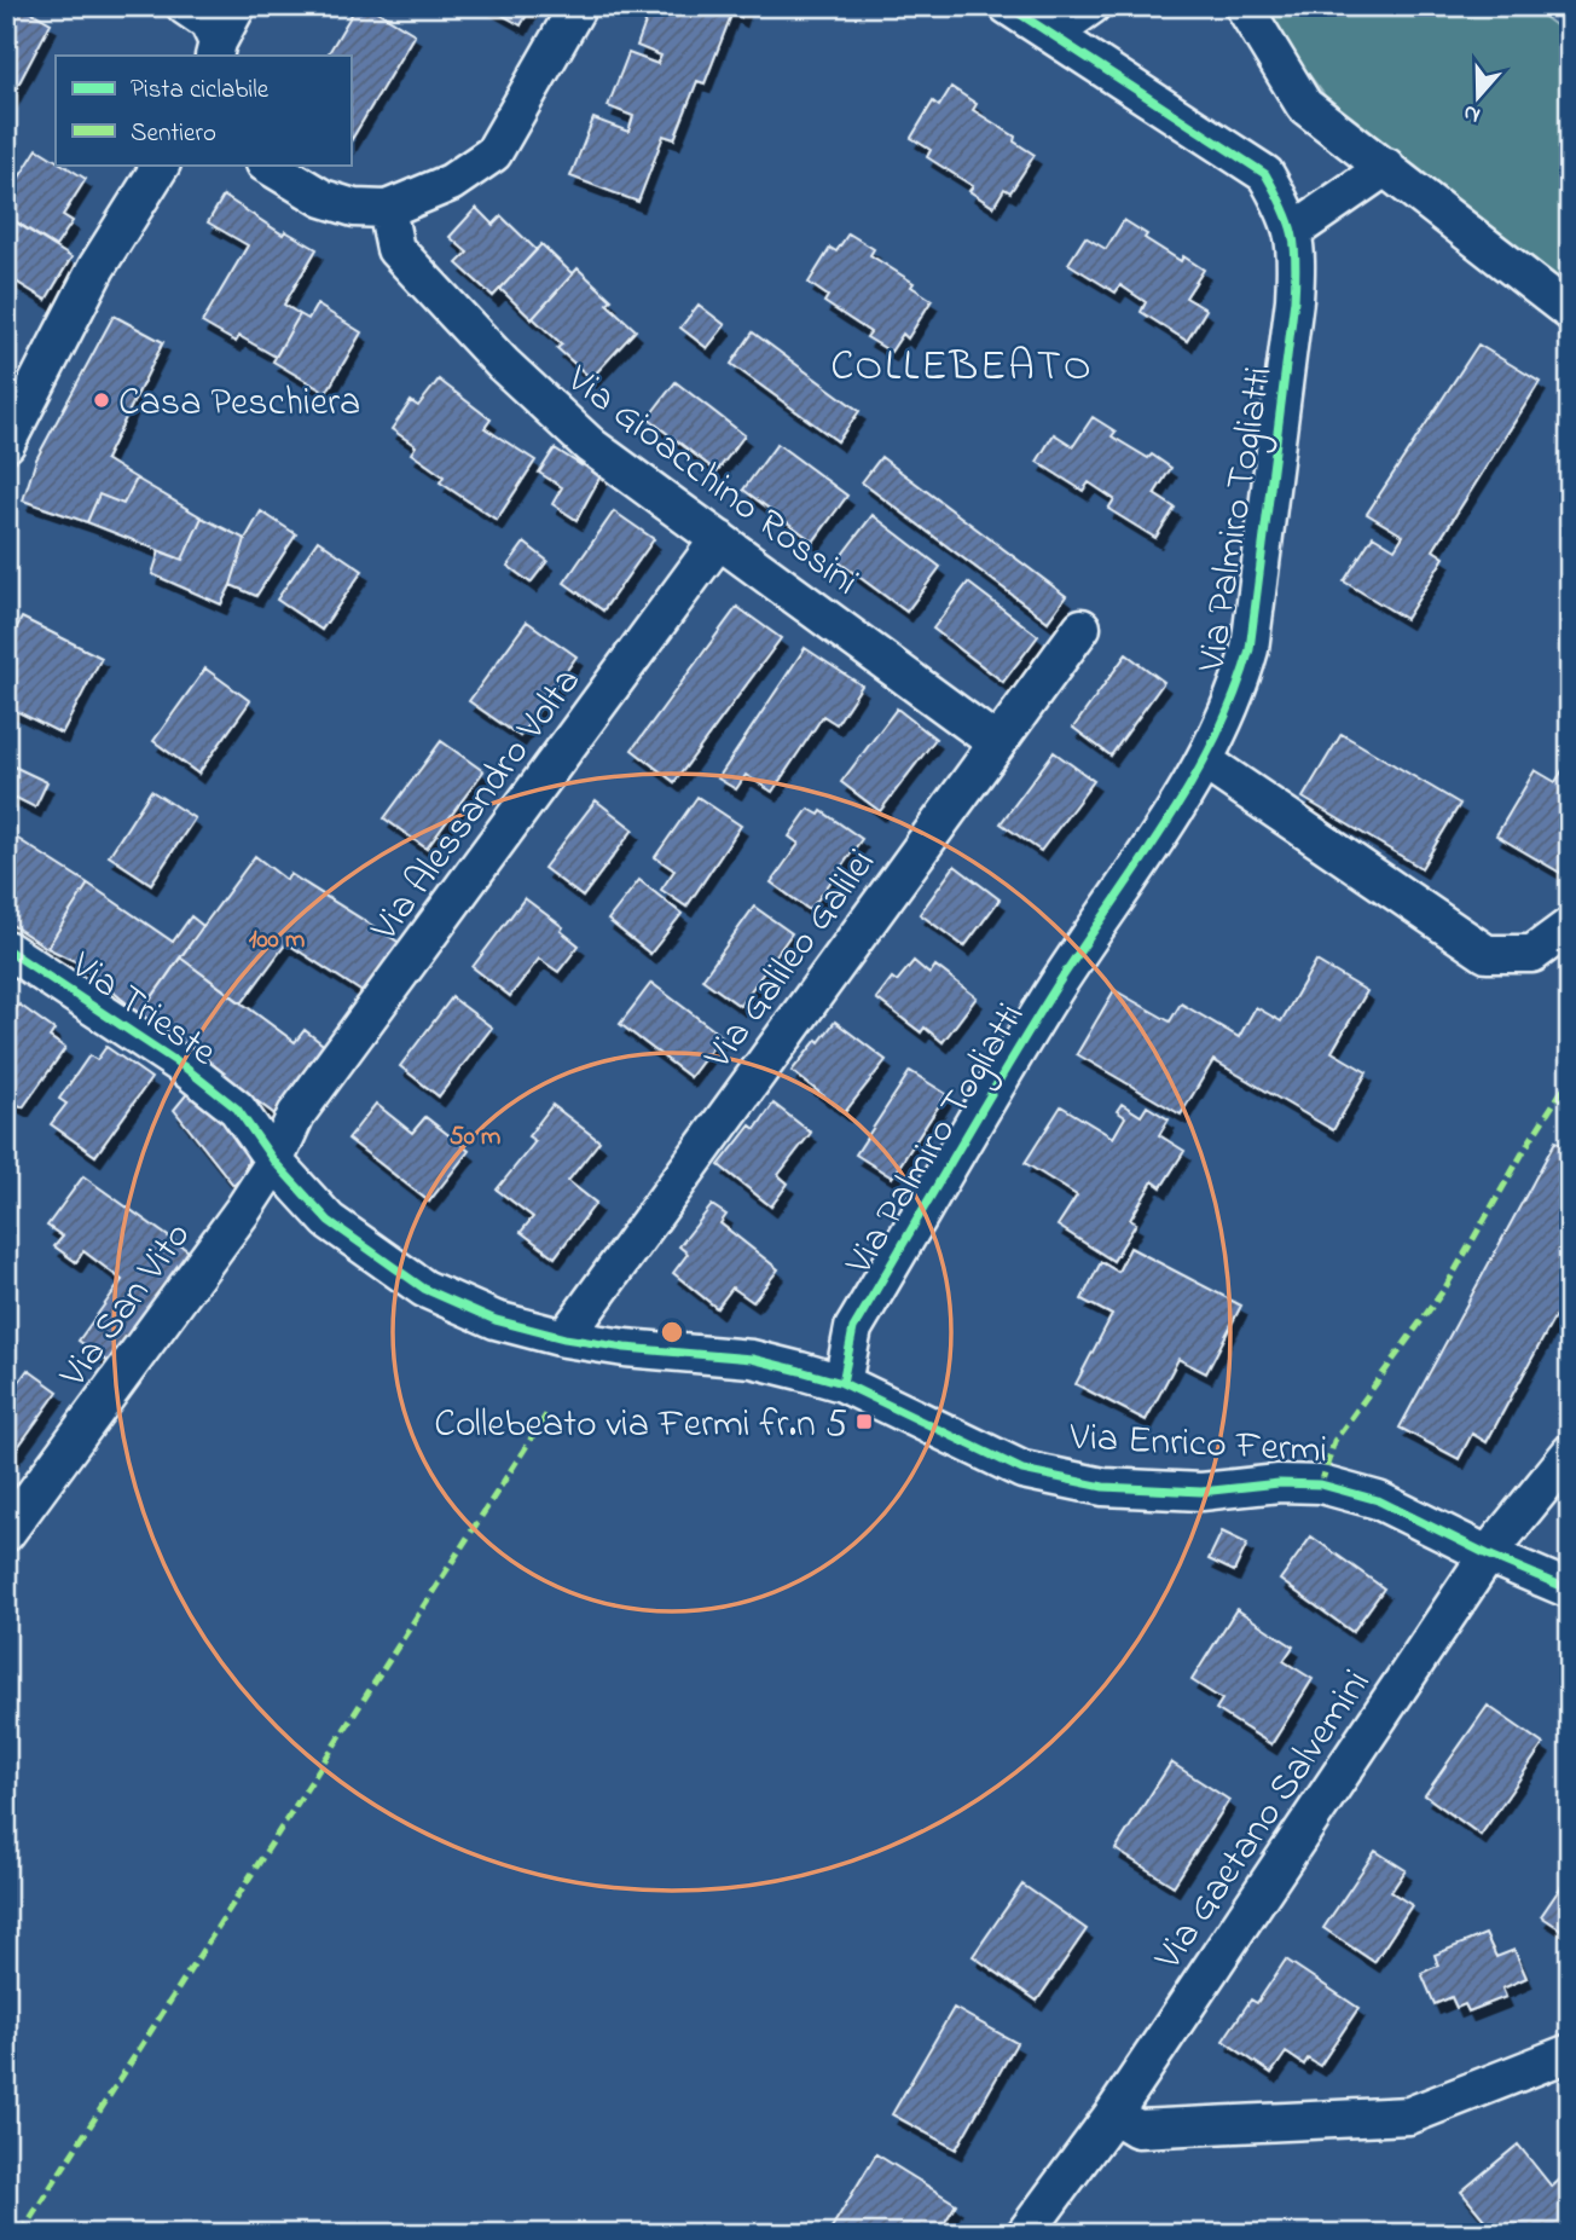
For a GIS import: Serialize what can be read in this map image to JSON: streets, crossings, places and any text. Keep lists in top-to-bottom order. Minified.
{"streets":{"street":["Via Gioacchino Rossini","Via Palmiro Togliatti","Via Alessandro Volta","Via Galileo Galilei","Via Trieste","Via San Vito","Via Enrico Fermi","Via Gaetano Salvemini"]},"crossings":[["Via Gioacchino Rossini","Via Alessandro Volta"],["Via Gioacchino Rossini","Via Galileo Galilei"],["Via Palmiro Togliatti","Via Enrico Fermi"],["Via Alessandro Volta","Via Trieste"],["Via Alessandro Volta","Via San Vito"],["Via Alessandro Volta","Via Enrico Fermi"],["Via Galileo Galilei","Via Enrico Fermi"],["Via Trieste","Via San Vito"],["Via Trieste","Via Enrico Fermi"],["Via San Vito","Via Enrico Fermi"],["Via Enrico Fermi","Via Gaetano Salvemini"]],"districts":["COLLEBEATO"],"places":{"other":["Casa Peschiera"],"transit":["Collebeato via Fermi fr.n 5"]},"legend":["Pista ciclabile","Sentiero"],"north":"bottom","rings":["100 m","50 m"]}
